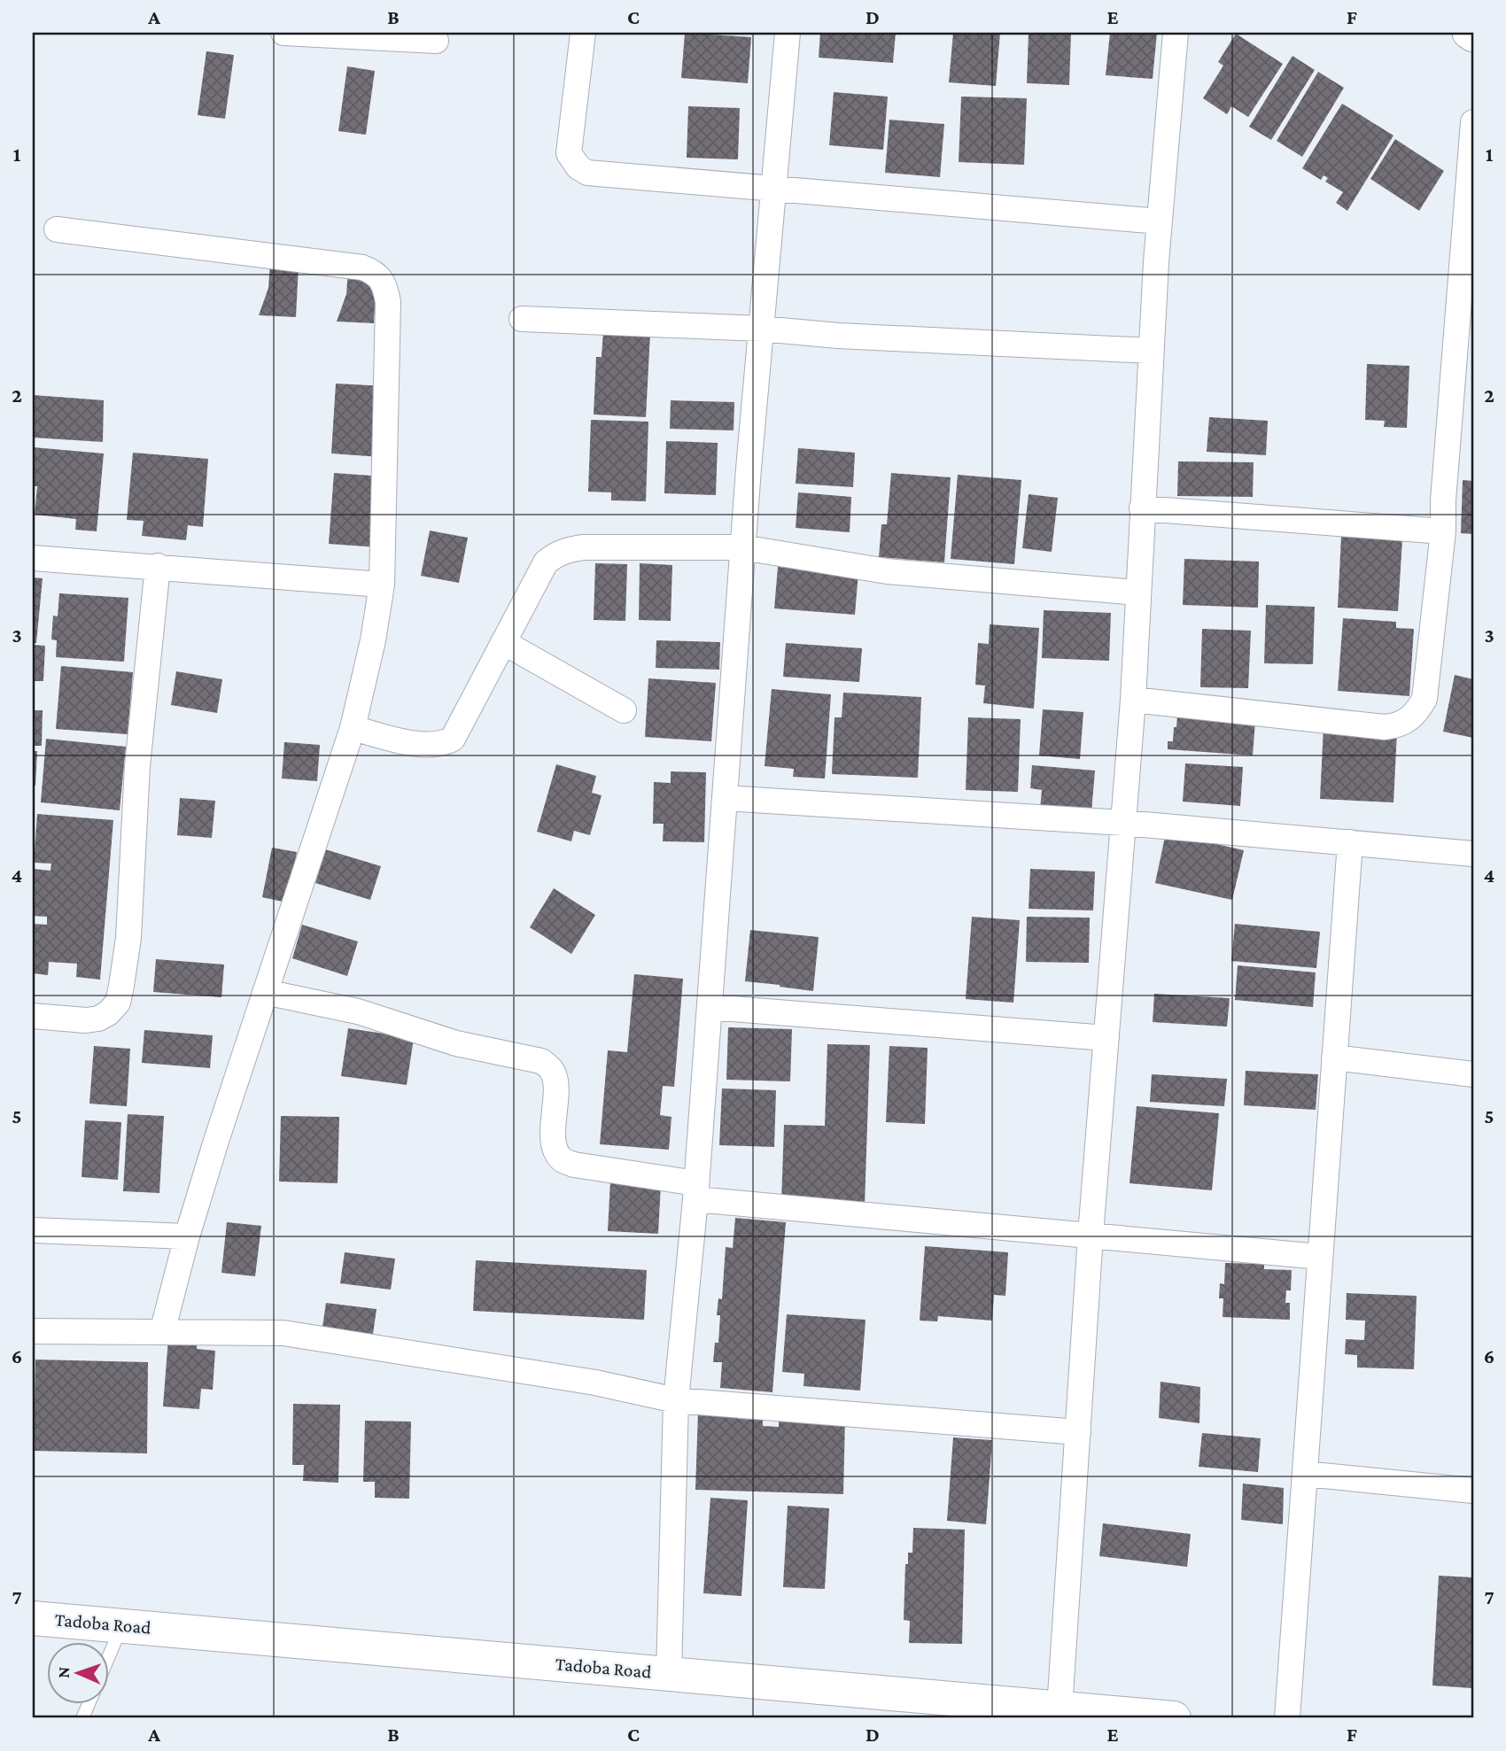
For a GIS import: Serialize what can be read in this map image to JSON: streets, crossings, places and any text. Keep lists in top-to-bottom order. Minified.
{"streets":{"main road":["Tadoba Road"]},"north":"left","grid":{"columns":["A","B","C","D","E","F"],"rows":["1","2","3","4","5","6","7"]}}
